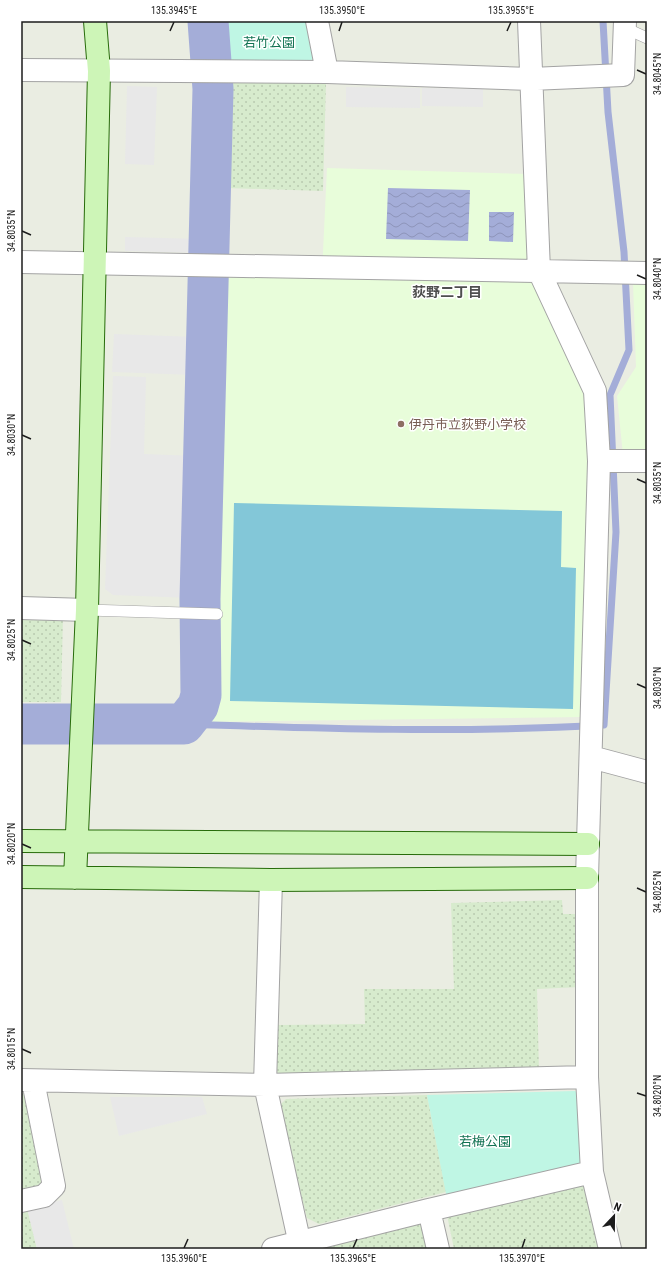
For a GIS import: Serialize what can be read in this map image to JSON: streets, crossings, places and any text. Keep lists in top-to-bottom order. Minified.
{"districts":["荻野二丁目"],"parks":["若竹公園","若梅公園"],"places":["伊丹市立荻野小学校"],"north":"top","coordinates":["135.3945°E","135.3950°E","135.3955°E","34.8045°N","34.8035°N","34.8040°N","34.8030°N","34.8025°N","34.8020°N","34.8015°N","135.3960°E","135.3965°E","135.3970°E"]}
